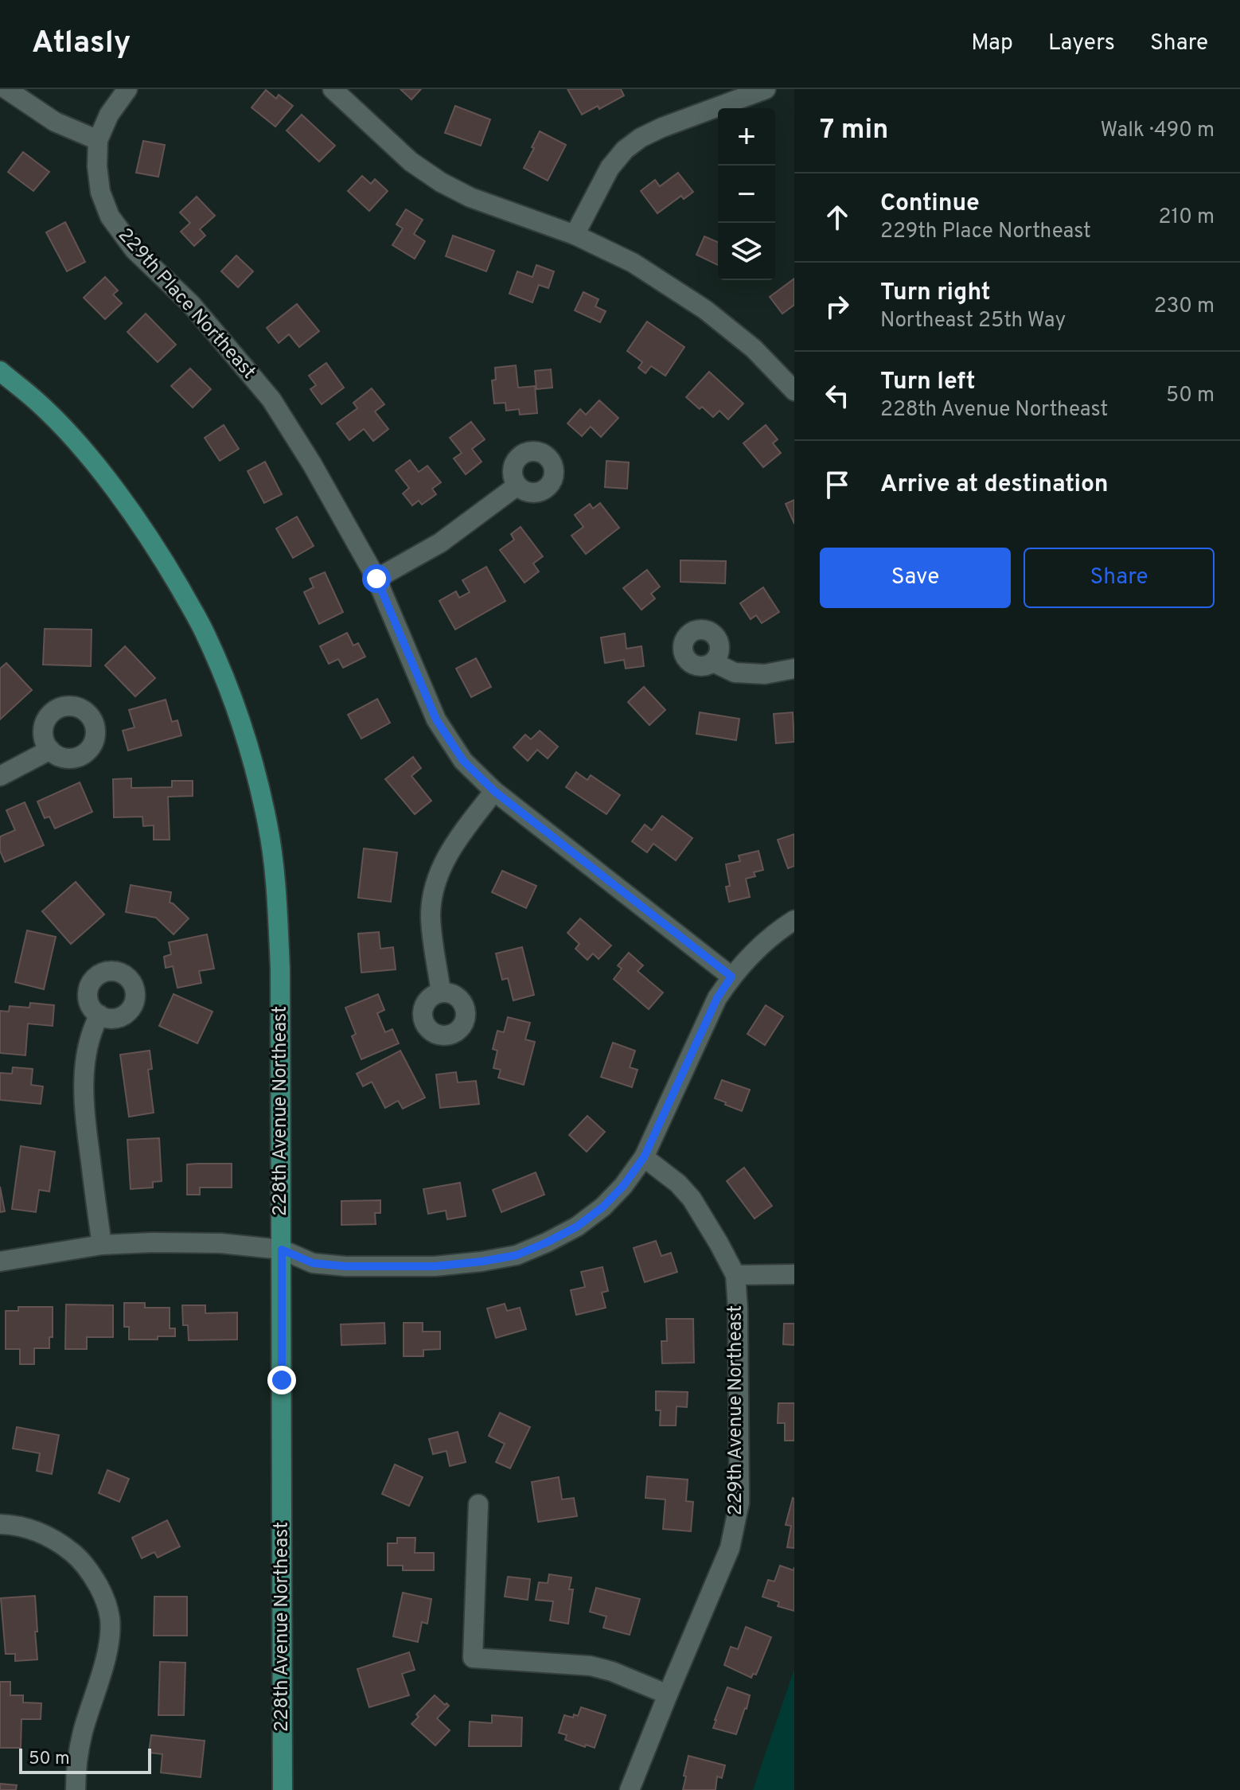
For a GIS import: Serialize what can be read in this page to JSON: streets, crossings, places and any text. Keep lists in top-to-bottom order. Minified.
{"streets":{"main road":["228th Avenue Northeast"],"street":["229th Place Northeast","229th Avenue Northeast"]},"scale_bar":"50 m","page":{"header":"Atlasly","nav":["Map","Layers","Share"],"heading":["7 min","Walk · 490 m"],"map_buttons":["+","−"],"list":[["Continue","229th Place Northeast","210 m"],["Turn right","Northeast 25th Way","230 m"],["Turn left","228th Avenue Northeast","50 m"],"Arrive at destination"],"buttons":["Save","Share"],"scale":"50 m"}}
